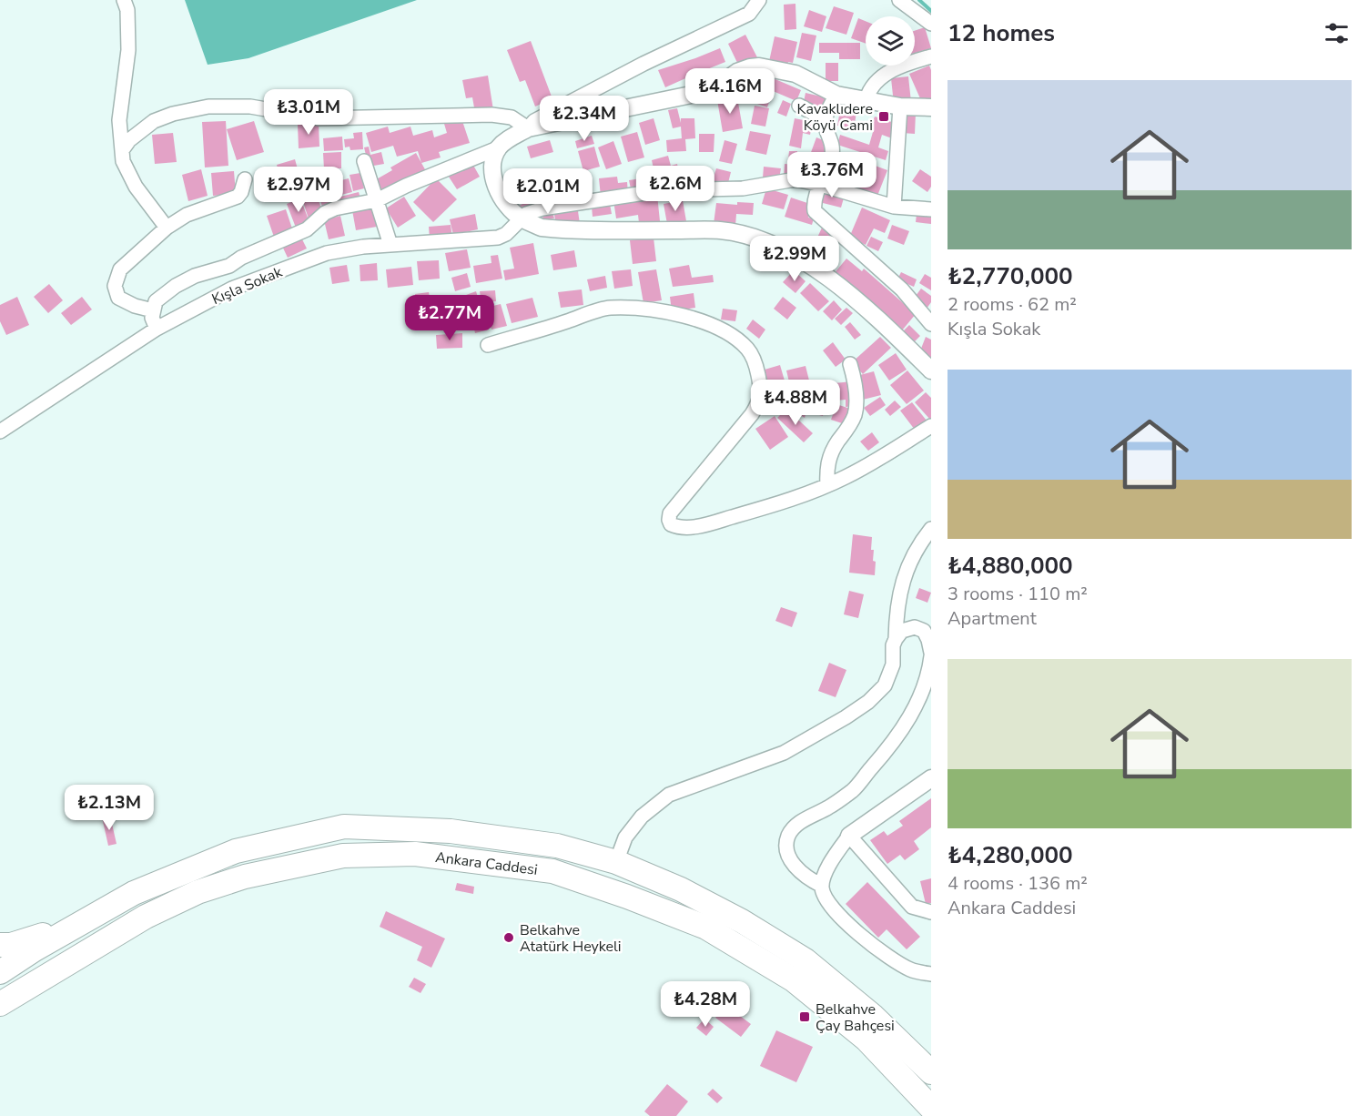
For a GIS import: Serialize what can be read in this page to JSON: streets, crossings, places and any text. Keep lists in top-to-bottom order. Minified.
{"streets":{"highway":["Ankara Caddesi"],"street":["Kışla Sokak"]},"places":{"transit":["Kavaklıdere Köyü Cami","Belkahve Çay Bahçesi"],"other":["Belkahve Atatürk Heykeli"]},"page":{"heading":"12 homes","list":[{"name":"₺2,770,000","note":"2 rooms · 62 m² · Kışla Sokak"},{"name":"₺4,880,000","note":"3 rooms · 110 m² · Apartment"},{"name":"₺4,280,000","note":"4 rooms · 136 m² · Ankara Caddesi"}],"price":["₺4.16M","₺3.01M","₺2.34M","₺3.76M","₺2.6M","₺2.97M","₺2.01M","₺2.99M","₺2.77M","₺4.88M","₺2.13M","₺4.28M"]}}
